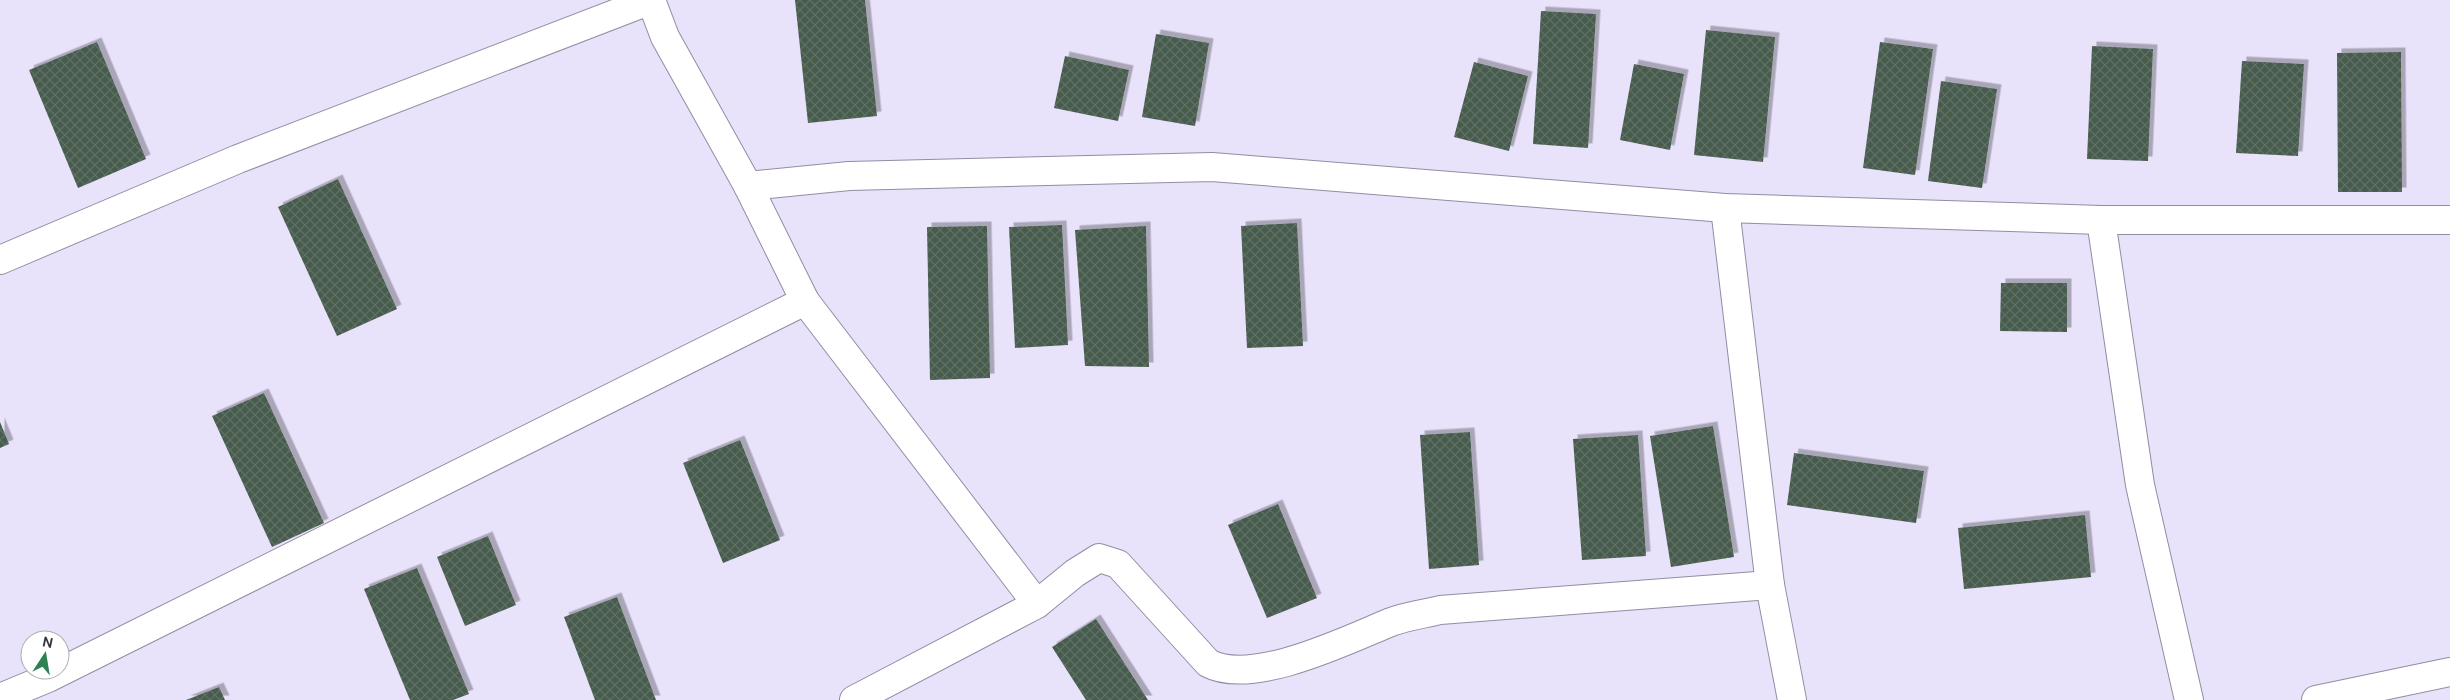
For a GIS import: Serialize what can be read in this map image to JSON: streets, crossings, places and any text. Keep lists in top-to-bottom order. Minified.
{"north":"top"}
